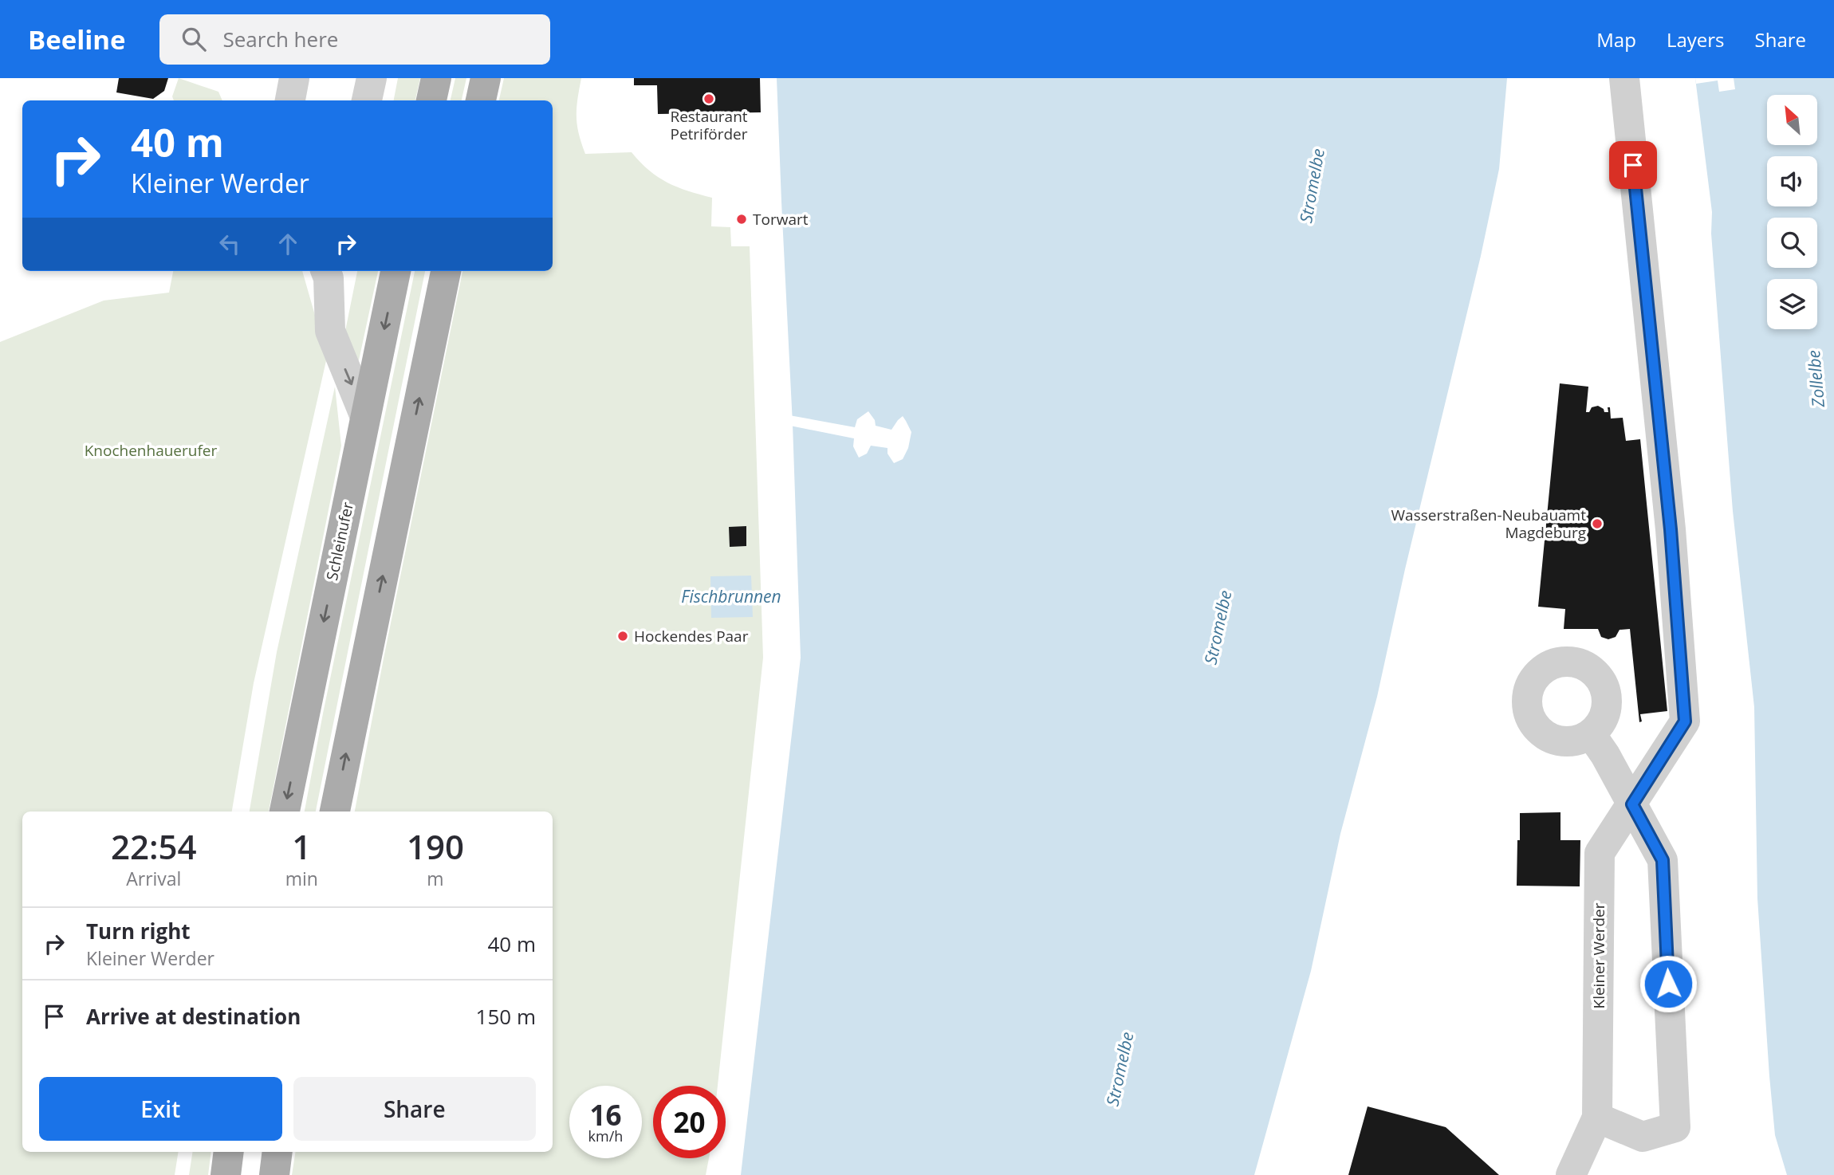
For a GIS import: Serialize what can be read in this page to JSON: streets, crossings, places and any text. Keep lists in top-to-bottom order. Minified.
{"streets":{"main road":["Schleinufer"],"street":["Kleiner Werder"]},"water":["Stromelbe","Zollelbe","Fischbrunnen"],"parks":["Knochenhauerufer"],"places":["Restaurant Petriförder","Torwart","Wasserstraßen-Neubauamt Magdeburg","Hockendes Paar"],"north":"top left","page":{"header":"Beeline","search":"Search here","nav":["Map","Layers","Share"],"turn":["40 m","Kleiner Werder"],"eta":["22:54","Arrival","1","min","190","m"],"list":[{"name":"Turn right","note":"Kleiner Werder","value":"40 m"},{"name":"Arrive at destination","value":"150 m"}],"buttons":["Exit","Share"],"speed":"16 km/h","limit":"20"}}
